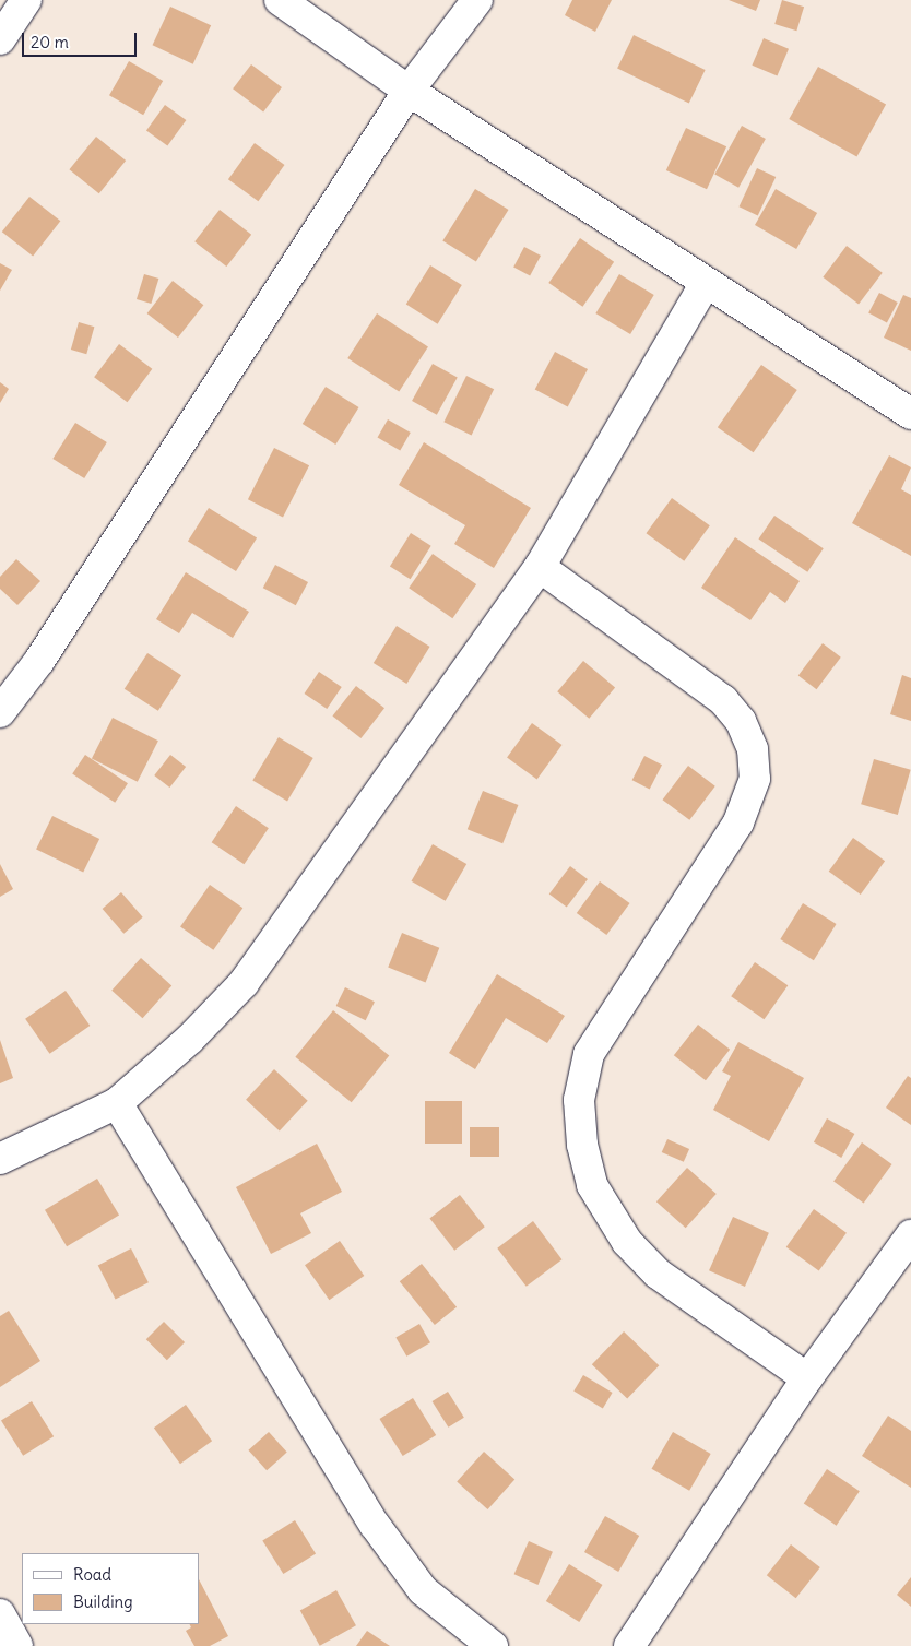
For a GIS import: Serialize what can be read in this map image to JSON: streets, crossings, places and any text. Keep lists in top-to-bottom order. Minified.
{"legend":["Road","Building"],"scale_bar":"20 m"}
